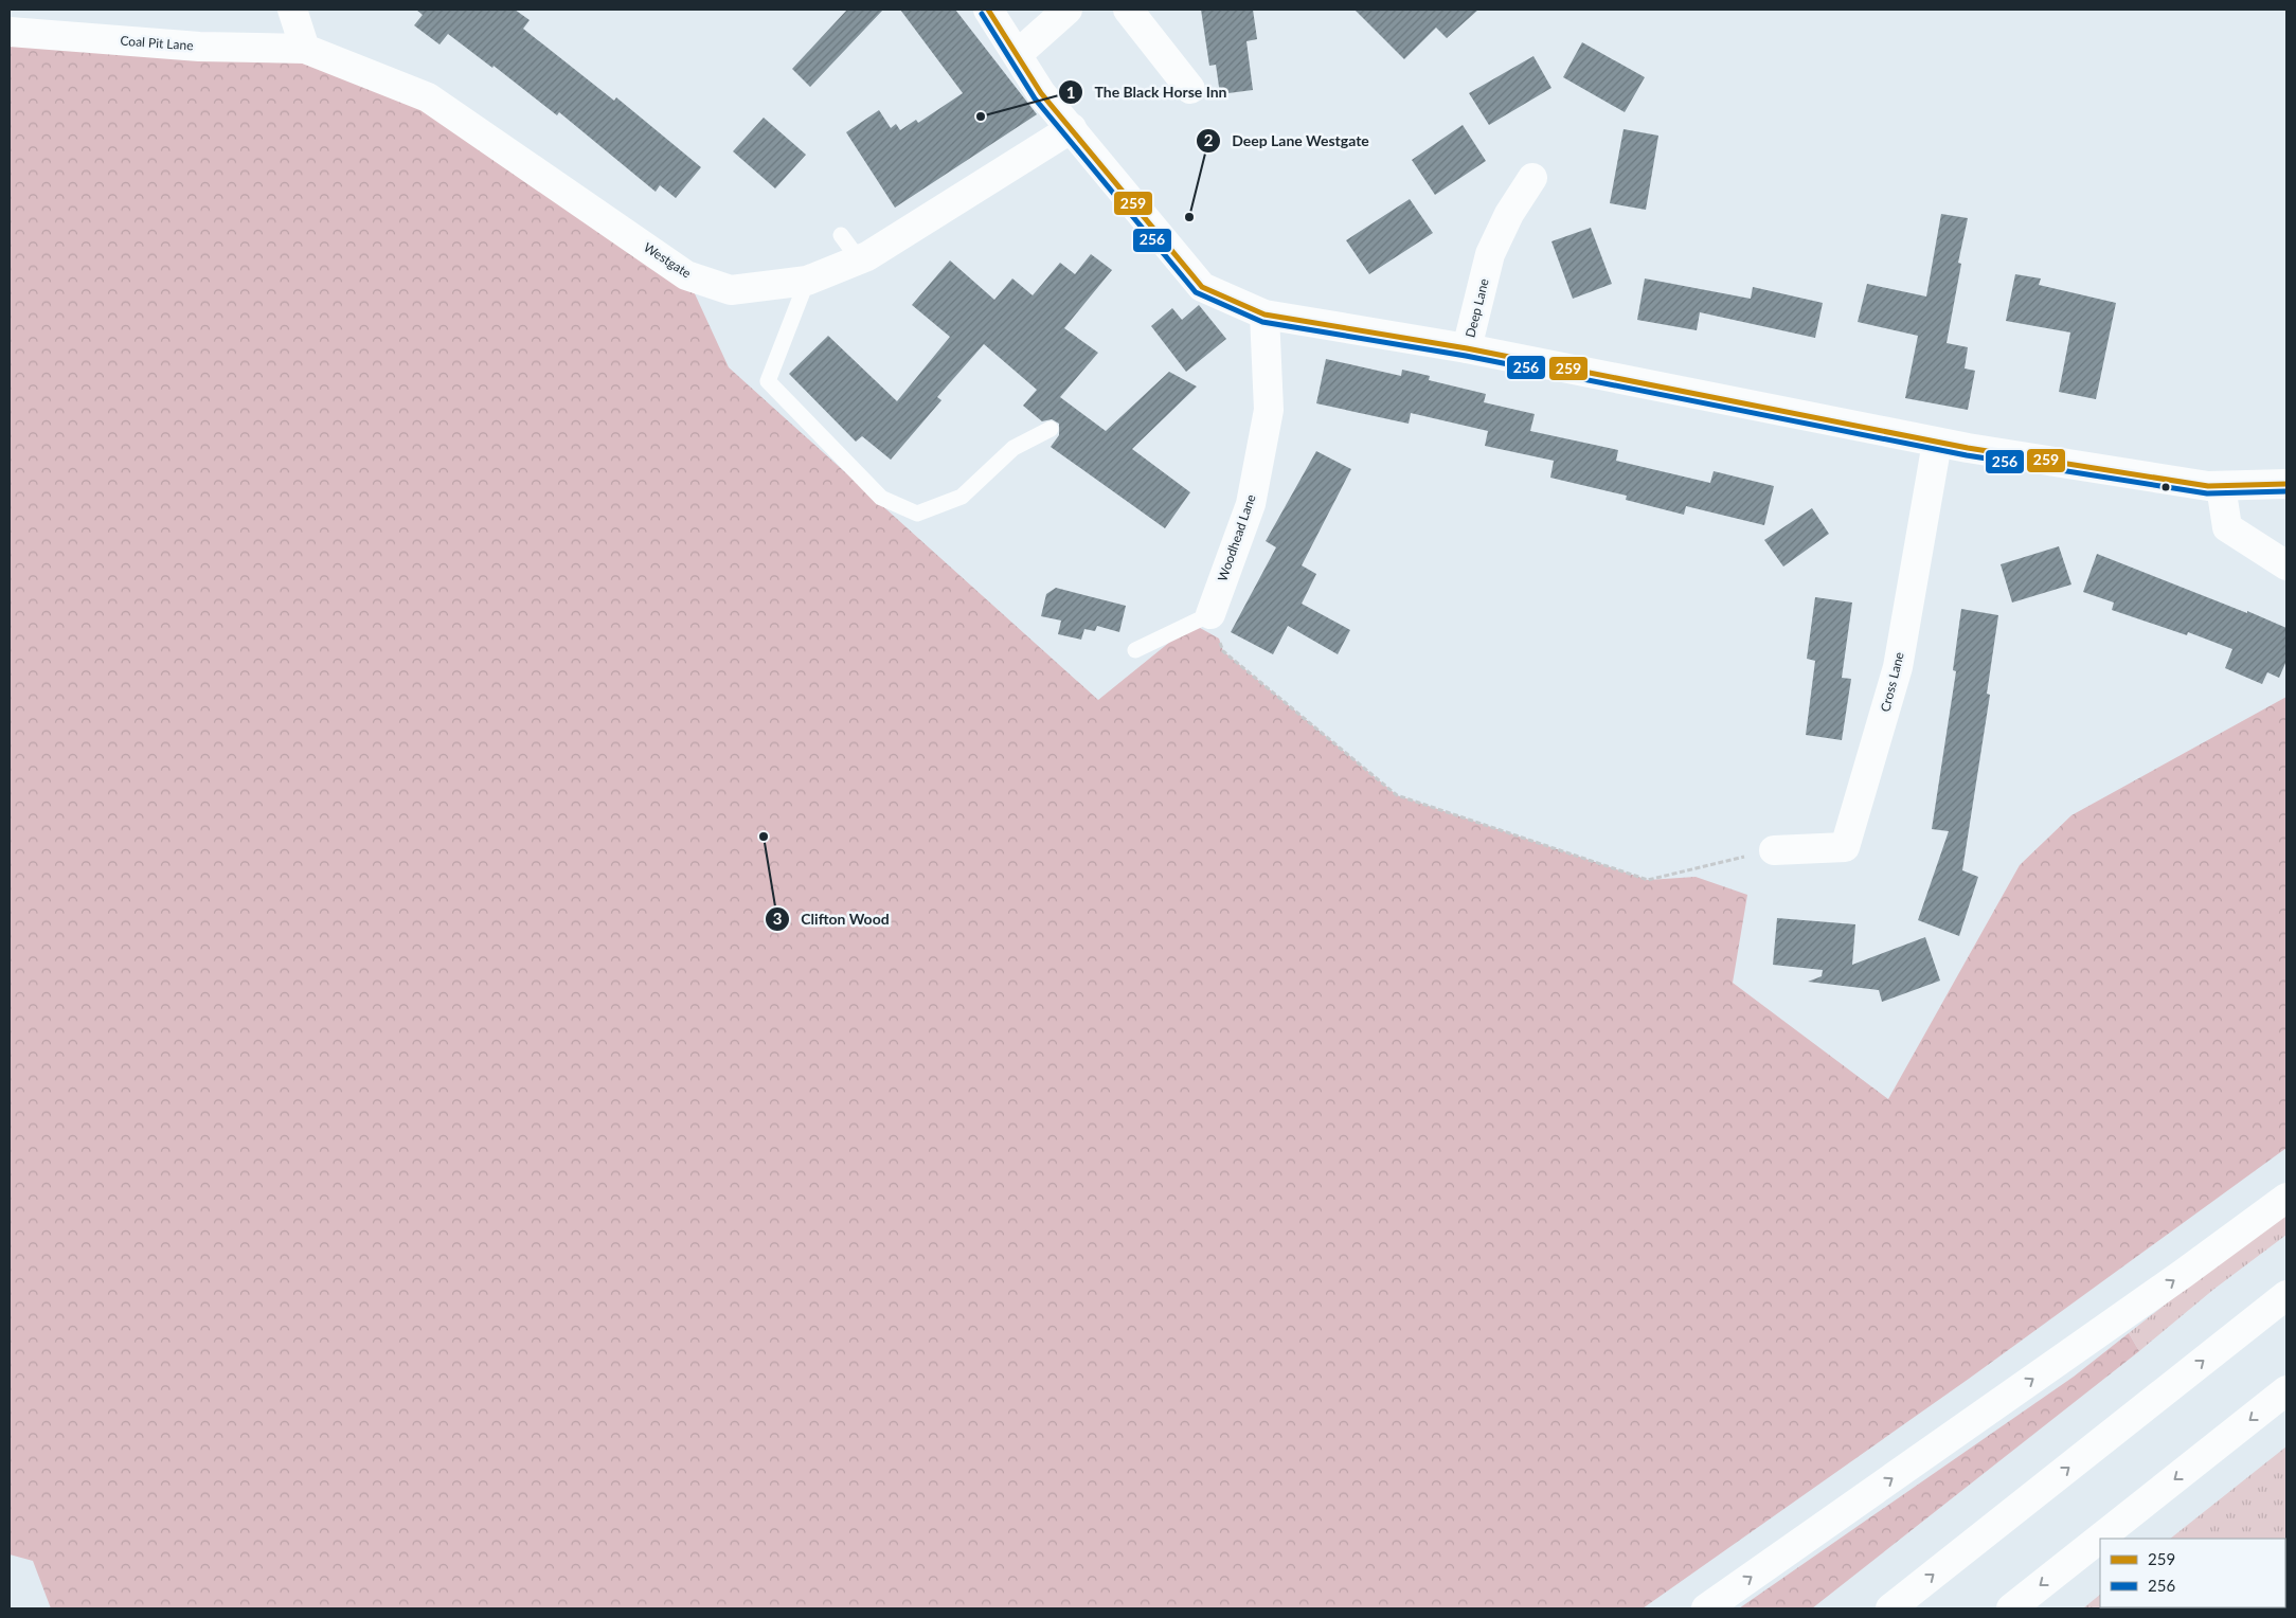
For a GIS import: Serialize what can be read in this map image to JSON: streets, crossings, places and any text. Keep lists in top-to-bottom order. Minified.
{"streets":{"main road":["Coal Pit Lane","Westgate","Deep Lane","Woodhead Lane","Cross Lane"]},"crossings":[["Coal Pit Lane","Westgate"],["Deep Lane","Cross Lane"]],"places":["The Black Horse Inn","Deep Lane Westgate","Clifton Wood"],"lines":["transit line 259","transit line 256"],"legend":["259","256"]}
